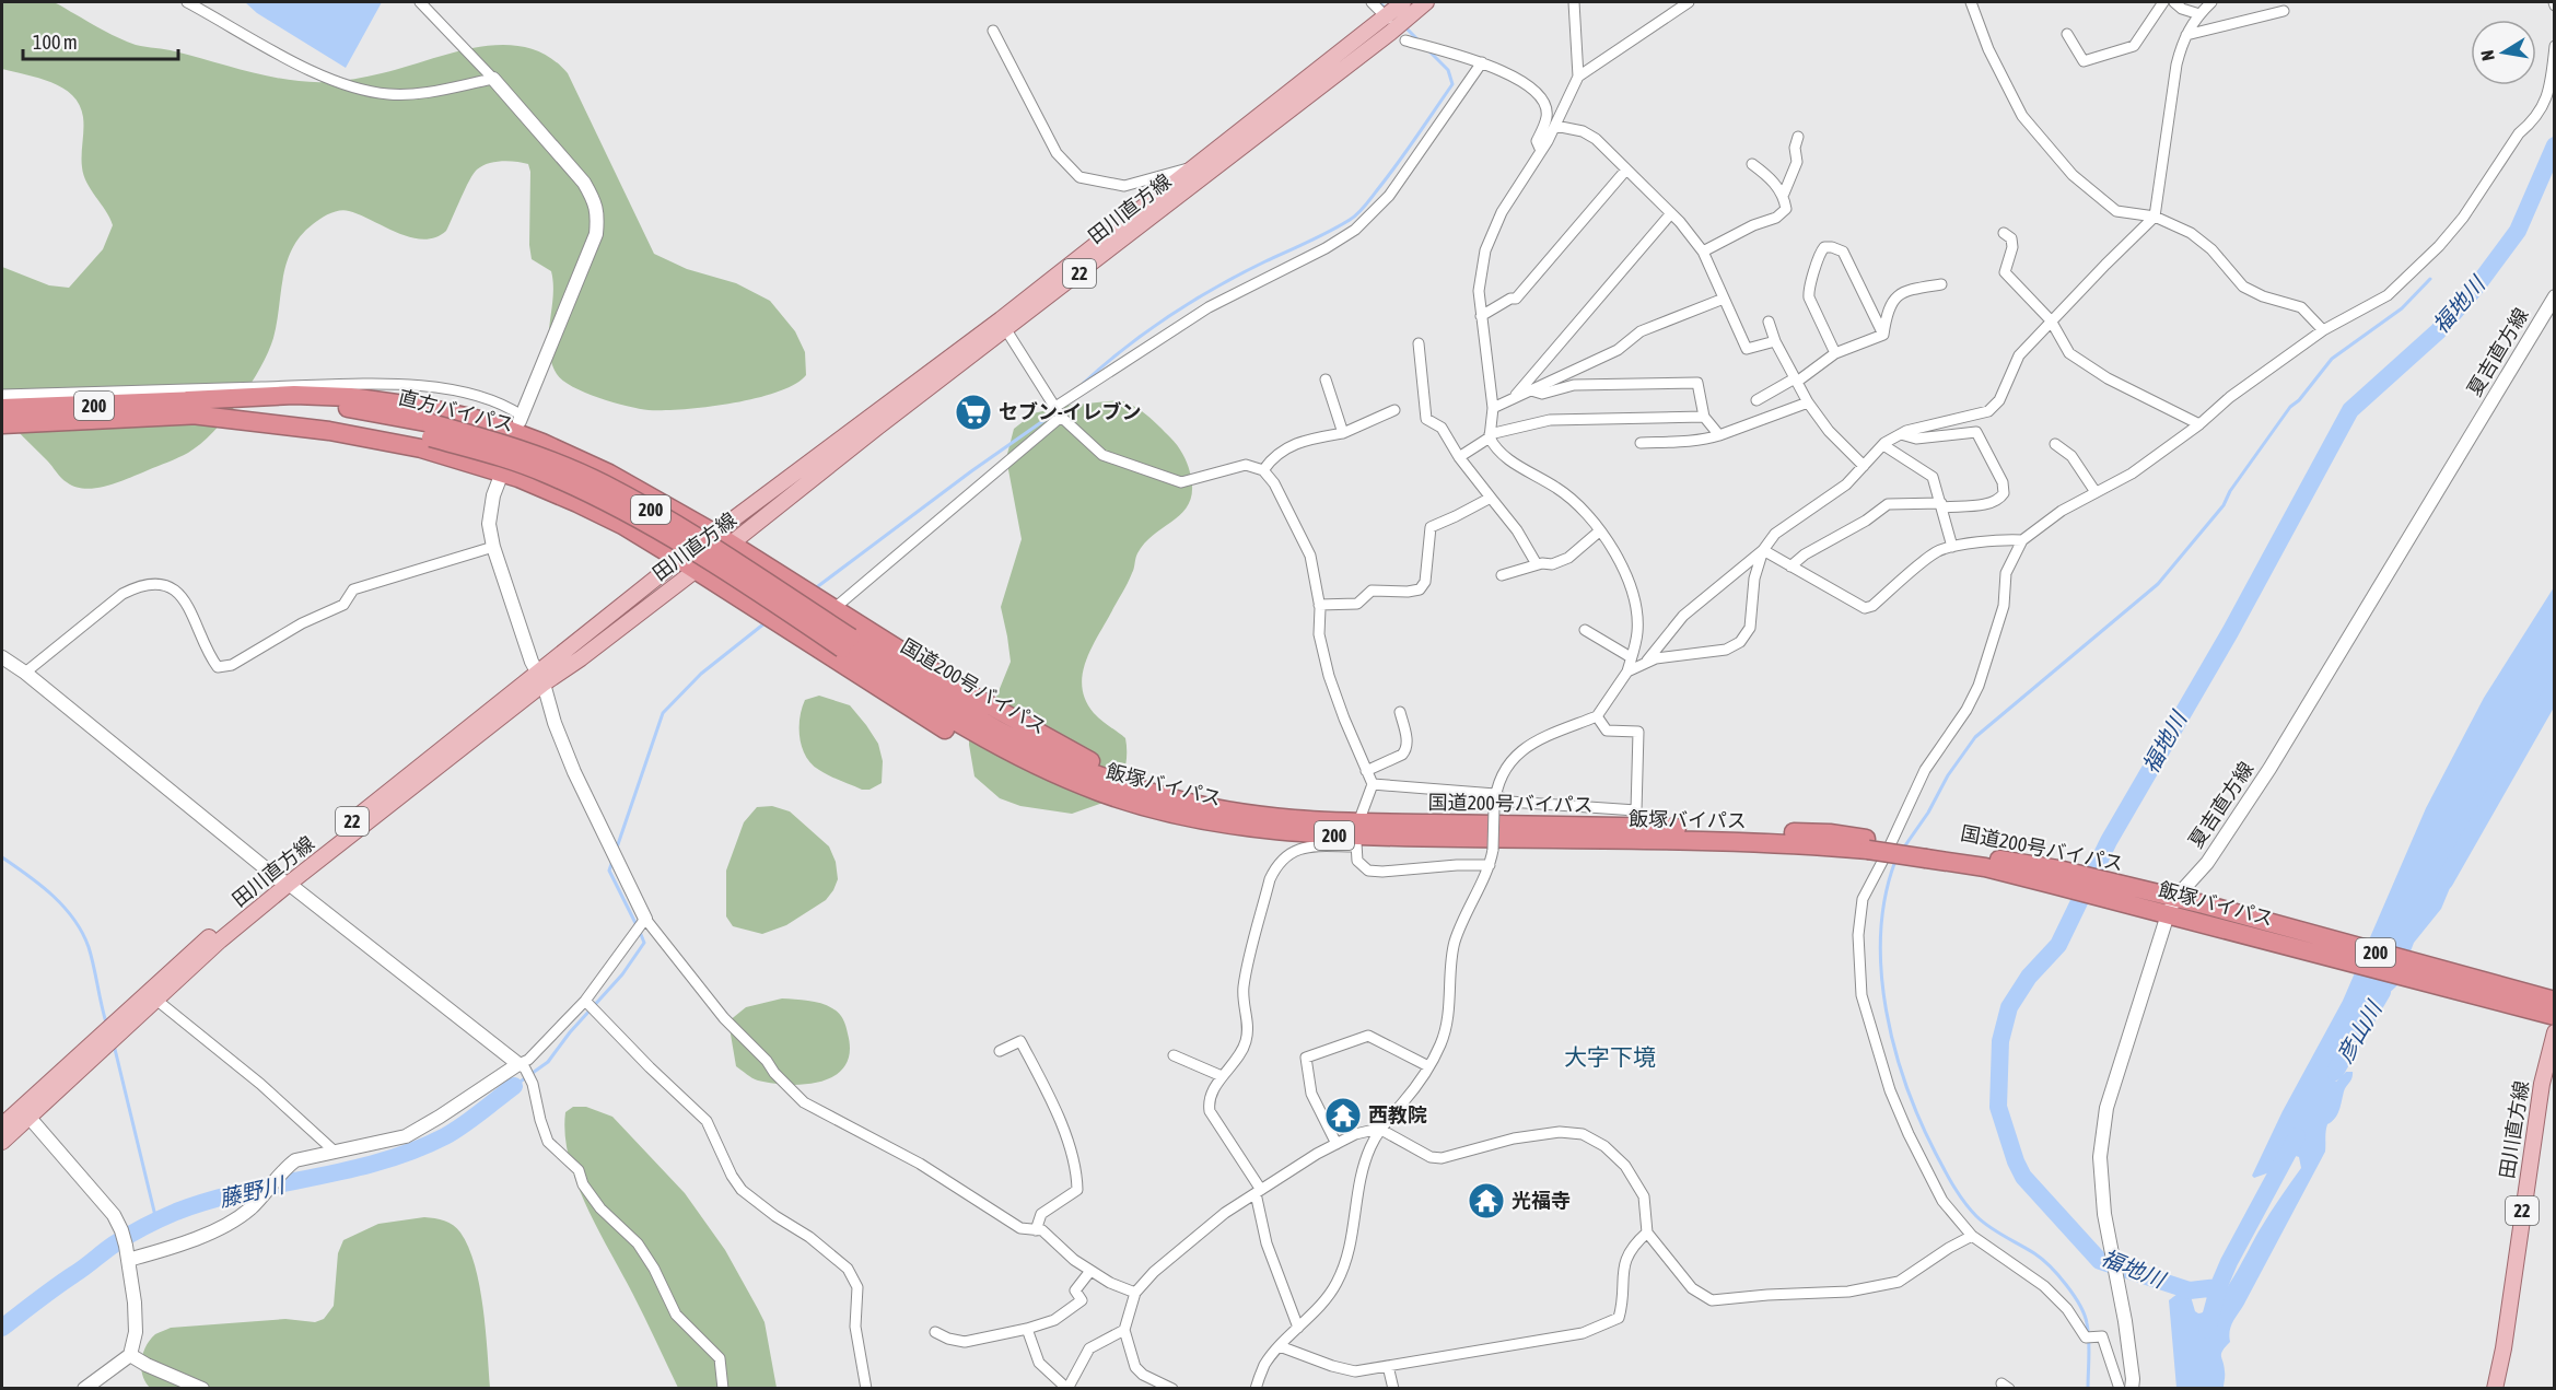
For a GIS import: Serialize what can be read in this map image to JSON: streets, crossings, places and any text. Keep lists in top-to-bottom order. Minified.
{"streets":{"highway":["200","直方バイパス","国道200号バイパス","飯塚バイパス"],"main road":["田川直方線","22"],"street":["夏吉直方線"]},"crossings":[["夏吉直方線","国道200号バイパス"],["直方バイパス","国道200号バイパス"],["直方バイパス","飯塚バイパス"],["国道200号バイパス","飯塚バイパス"]],"districts":["大字下境"],"water":["福地川","彦山川","藤野川"],"places":{"supermarket":["セブン-イレブン"],"temple":["西教院","光福寺"]},"scale_bar":"100 m","north":"left"}
